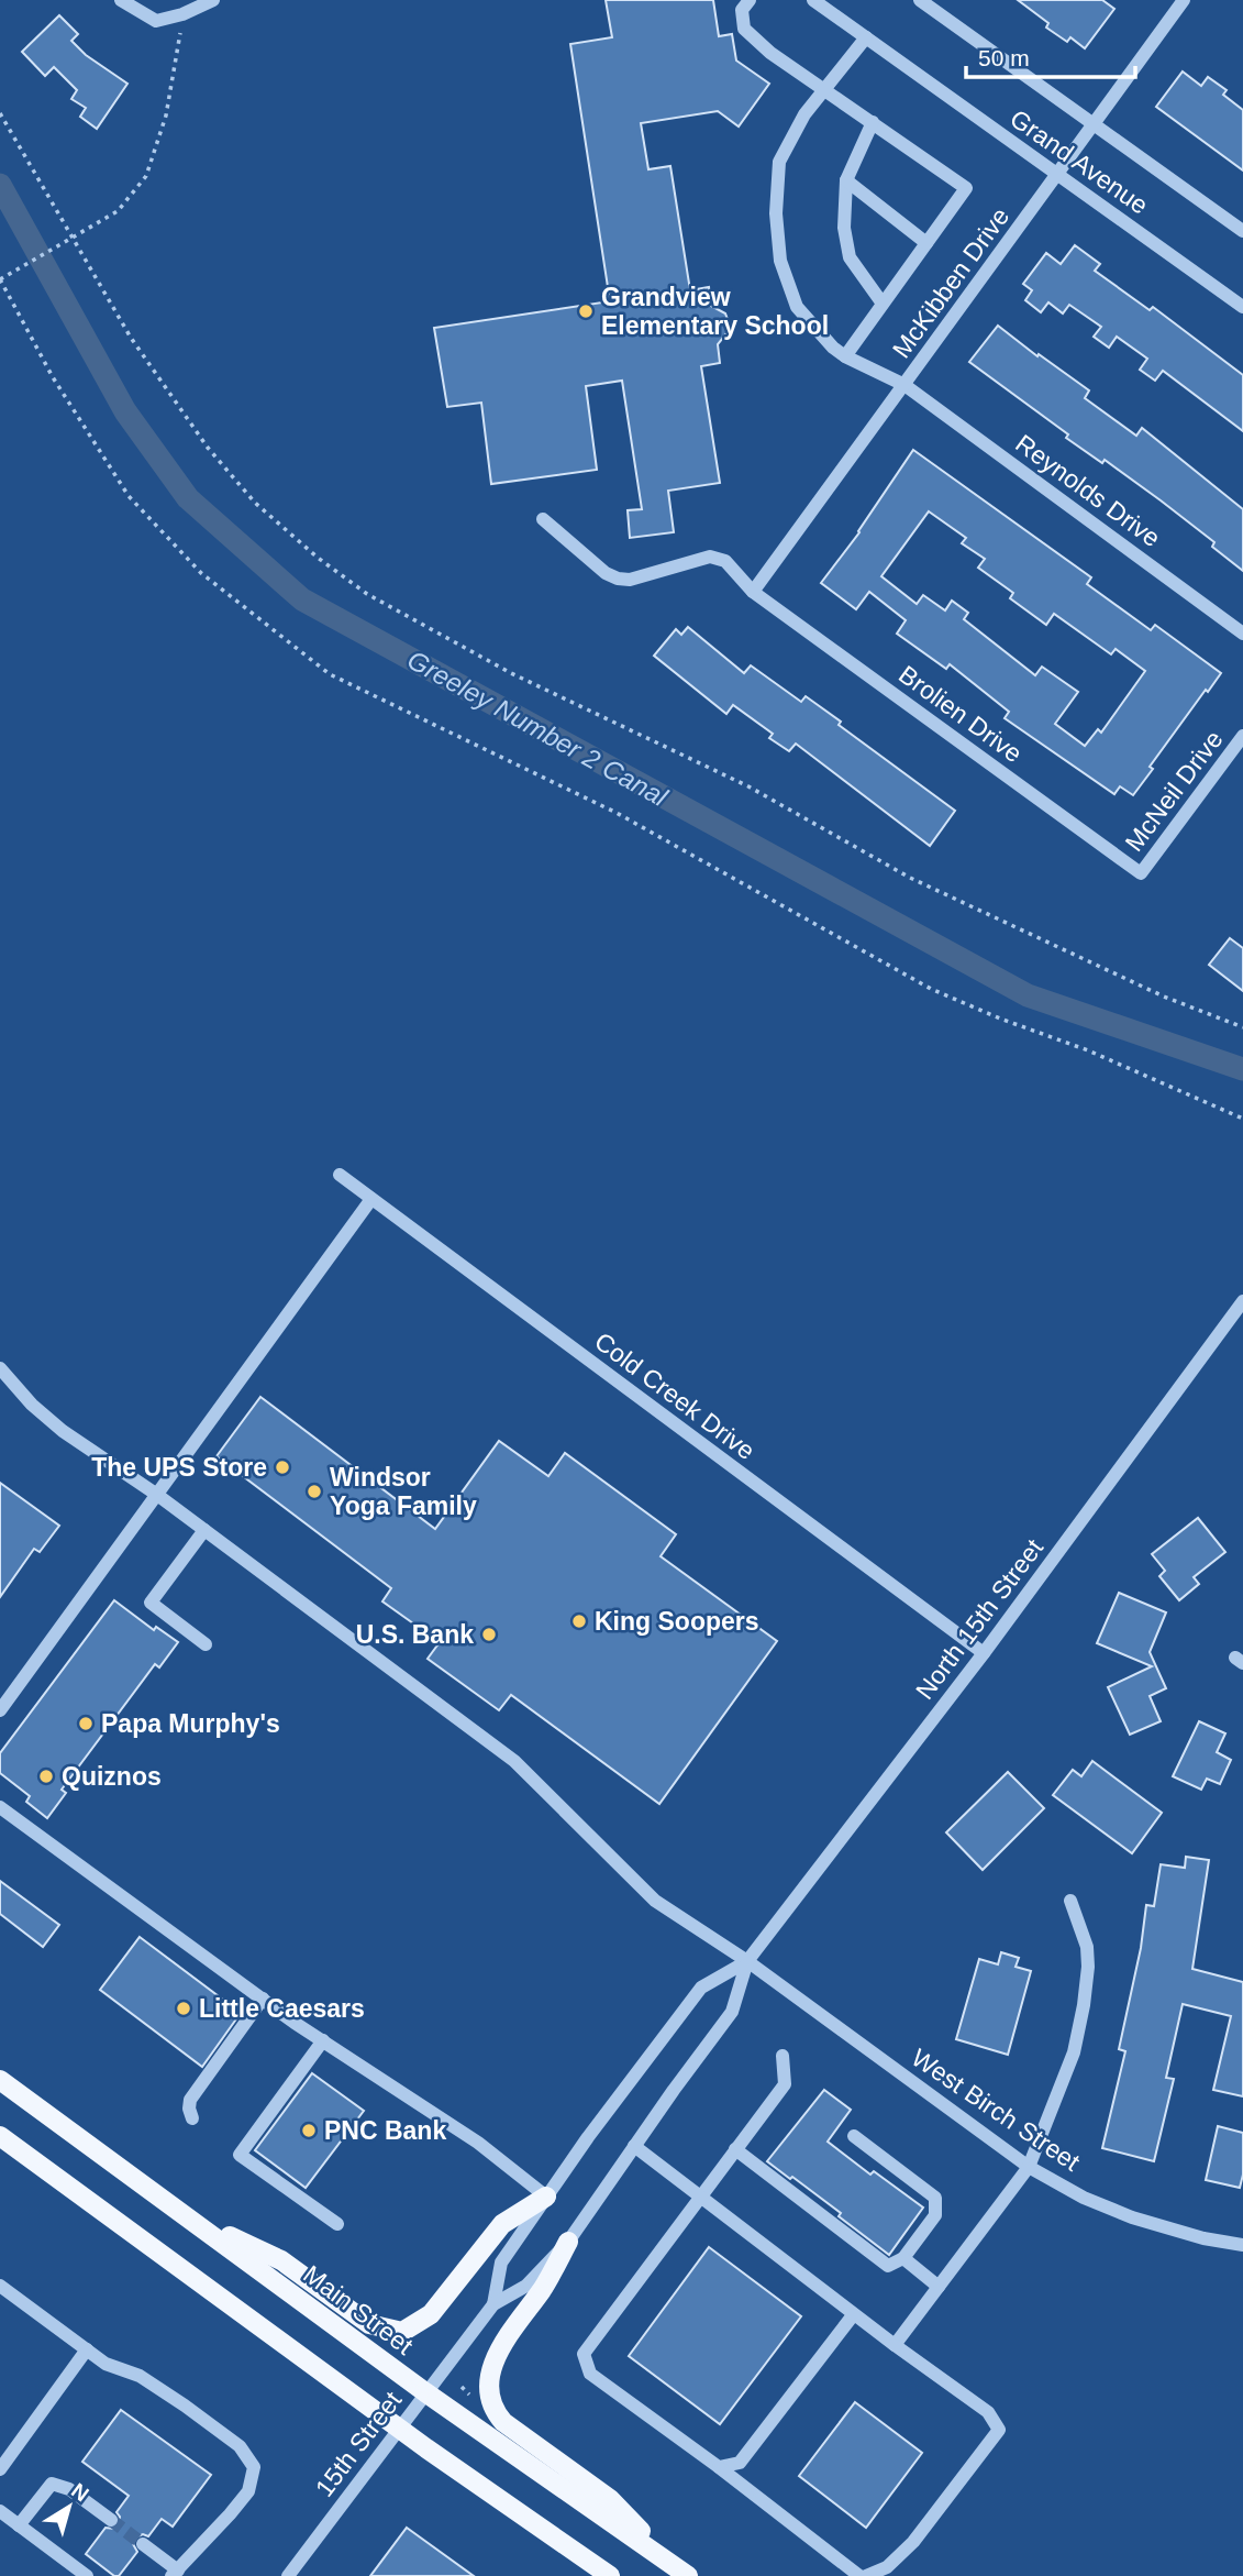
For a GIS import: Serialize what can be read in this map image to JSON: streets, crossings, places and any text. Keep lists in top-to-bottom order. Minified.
{"streets":{"main road":["Main Street"],"street":["Grand Avenue","McKibben Drive","Reynolds Drive","Brolien Drive","McNeil Drive","Cold Creek Drive","North 15th Street","West Birch Street","15th Street"]},"crossings":[["Grand Avenue","McKibben Drive"],["Grand Avenue","Reynolds Drive"],["McKibben Drive","Reynolds Drive"],["McKibben Drive","Brolien Drive"],["Brolien Drive","McNeil Drive"],["Cold Creek Drive","North 15th Street"],["North 15th Street","West Birch Street"],["North 15th Street","15th Street"],["Main Street","15th Street"]],"water":["Greeley Number 2 Canal"],"places":["Grandview Elementary School","The UPS Store","Windsor Yoga Family","King Soopers","U.S. Bank","Papa Murphy's","Quiznos","Little Caesars","PNC Bank"],"scale_bar":"50 m","north":"top right"}
